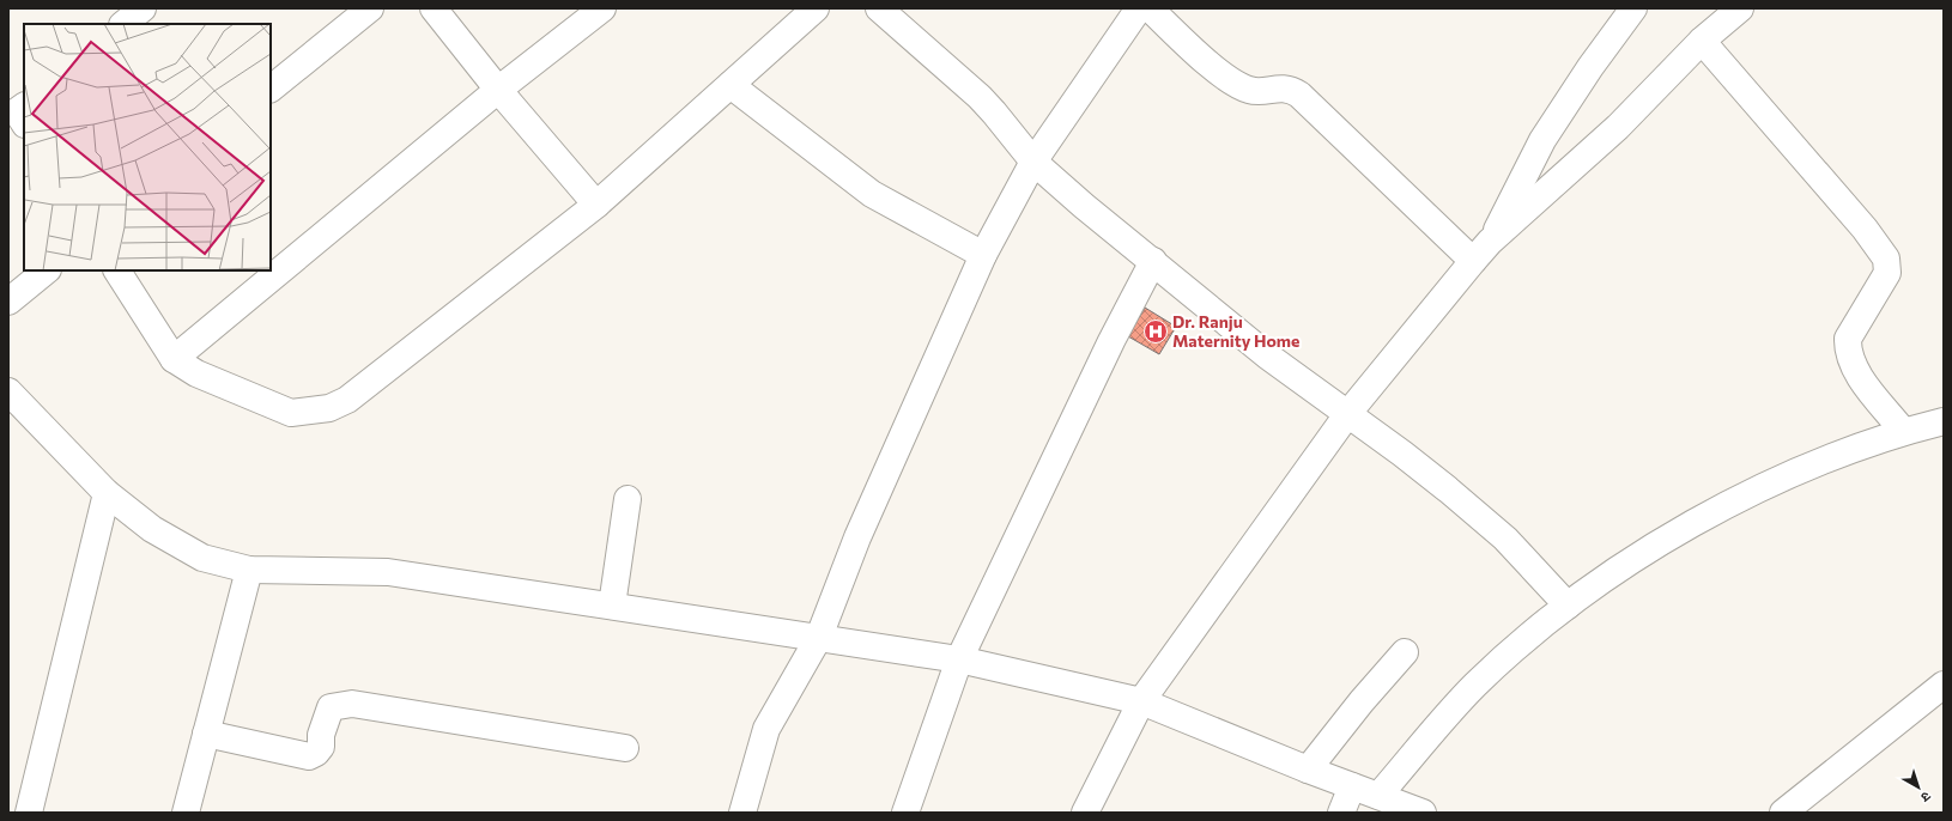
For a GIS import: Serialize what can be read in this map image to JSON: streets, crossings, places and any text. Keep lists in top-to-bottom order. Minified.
{"places":{"hospital":["Dr. Ranju Maternity Home"]},"north":"bottom right"}
